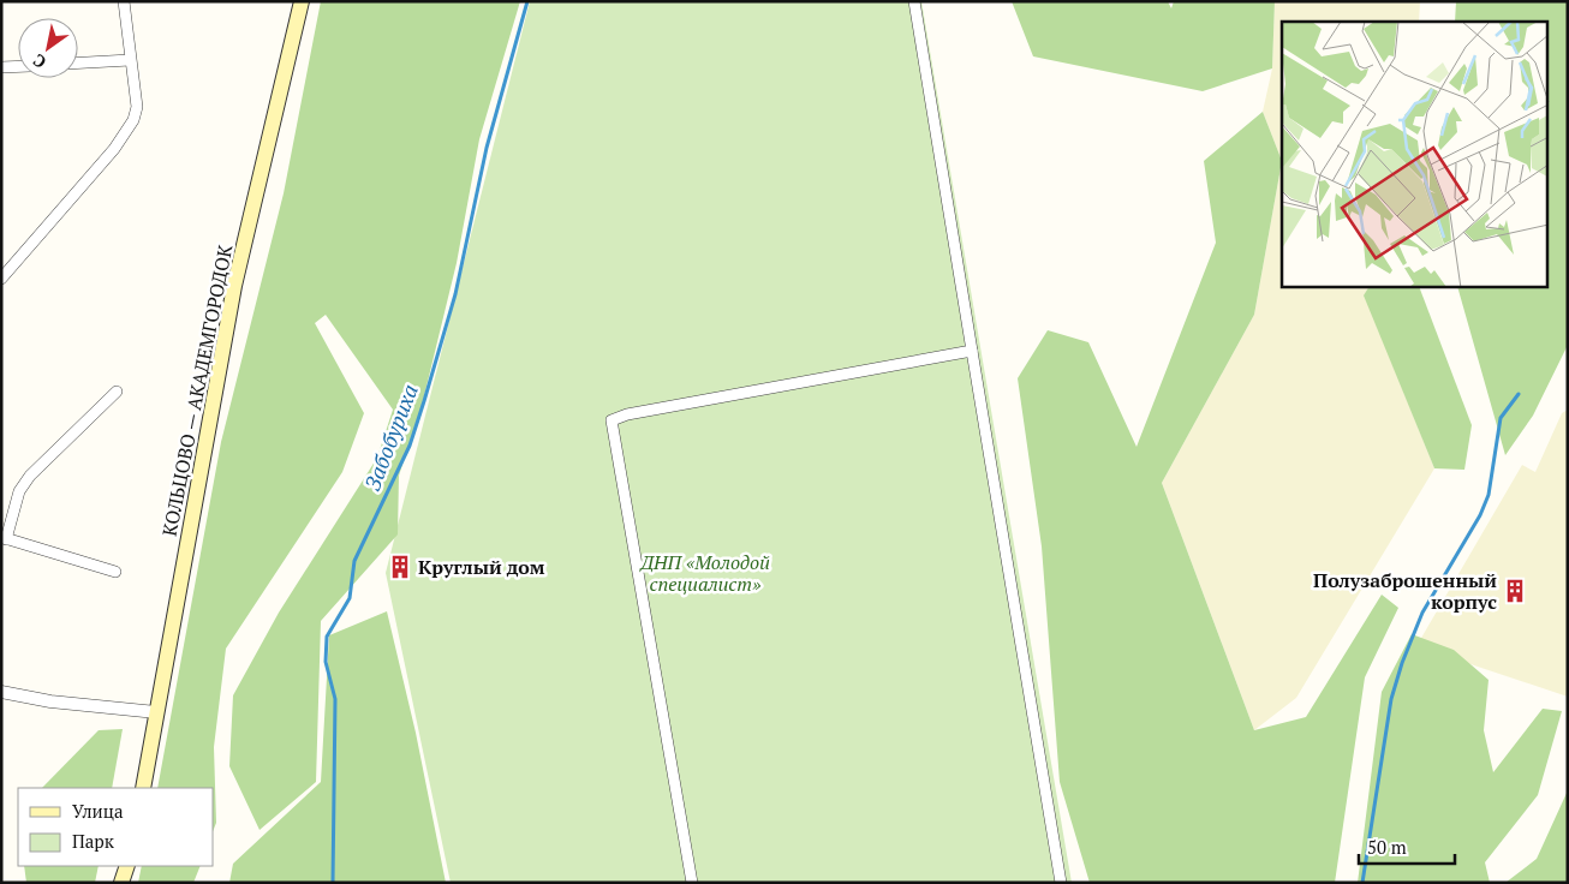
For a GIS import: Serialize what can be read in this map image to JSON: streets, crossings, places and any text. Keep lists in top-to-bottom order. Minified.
{"streets":{"main road":["КОЛЬЦОВО — АКАДЕМГОРОДОК"]},"water":["Забобуриха"],"parks":["ДНП «Молодой специалист»"],"places":{"building":["Круглый дом","Полузаброшенный корпус"]},"legend":["Улица","Парк"],"scale_bar":"50 m","north":"bottom left"}
